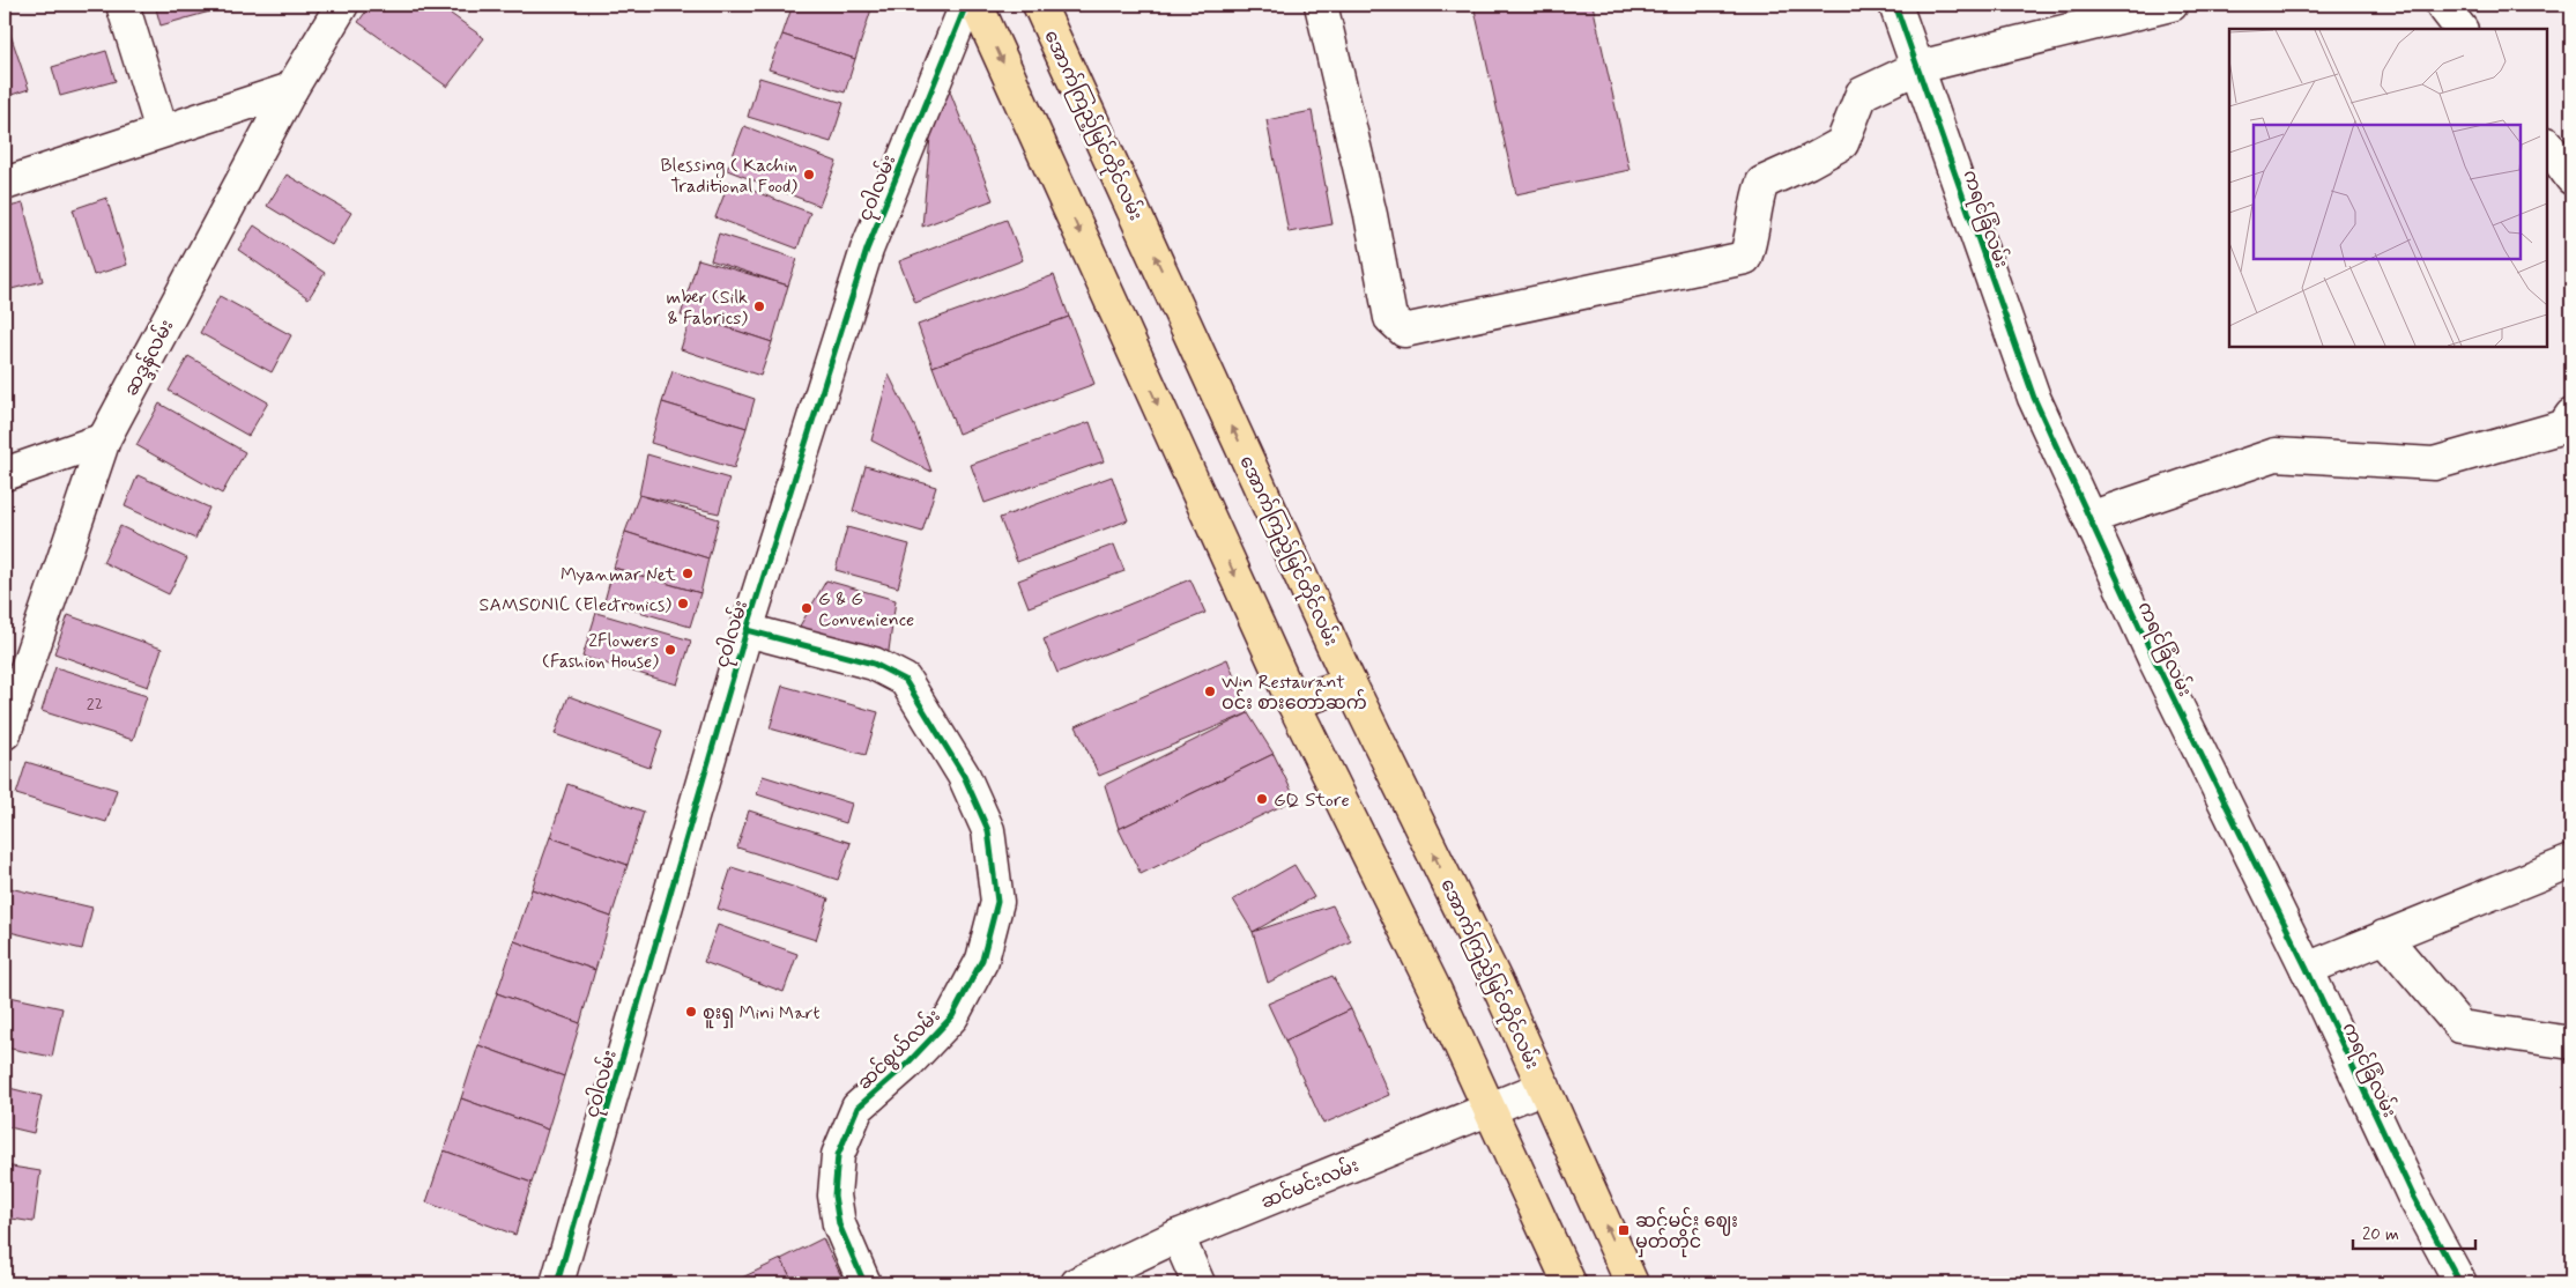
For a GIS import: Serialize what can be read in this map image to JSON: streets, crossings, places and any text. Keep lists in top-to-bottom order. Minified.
{"streets":{"main road":["အောက်ကြည့်မြင်တိုင်လမ်း"],"street":["ငုဝါလမ်း","ကရင်ခြံလမ်း","ဆဒ္ဒန်လမ်း","ဆင်စွယ်လမ်း","ဆင်မင်းလမ်း"]},"crossings":[["အောက်ကြည့်မြင်တိုင်လမ်း","ဆင်မင်းလမ်း"],["ငုဝါလမ်း","ဆင်စွယ်လမ်း"]],"places":{"other":["Blessing ( Kachin Traditional Food)","mber (Silk & Fabrics)","Myanmar Net","SAMSONIC (Electronics)","G & G Convenience","2Flowers (Fashion House)","Win Restaurant ဝင်း စားတော်ဆက်","GQ Store","စူးရှ Mini Mart"],"transit":["ဆင်မင်း ဈေး မှတ်တိုင်"]},"house_numbers":["22"],"scale_bar":"20 m"}
